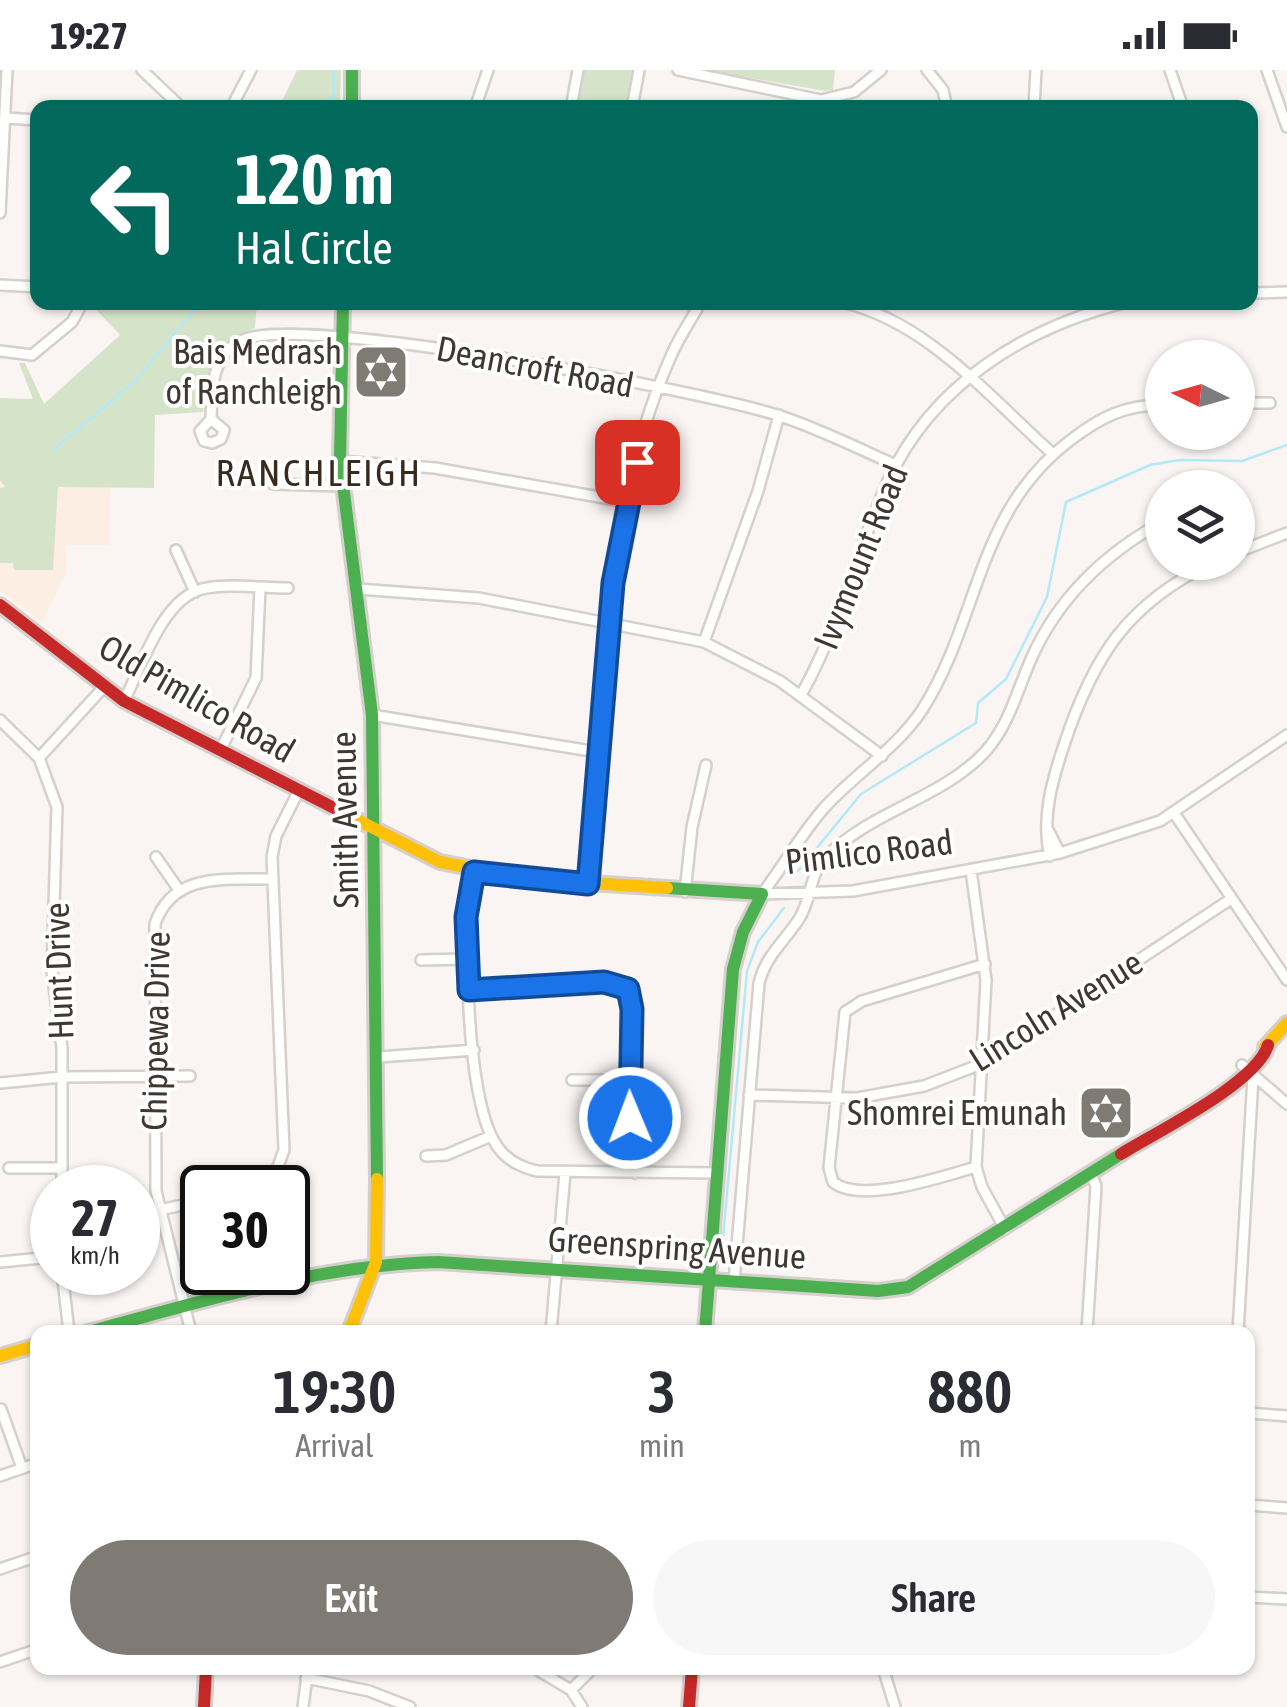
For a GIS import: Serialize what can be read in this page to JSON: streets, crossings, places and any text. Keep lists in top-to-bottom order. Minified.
{"streets":{"main road":["Old Pimlico Road","Smith Avenue","Pimlico Road","Greenspring Avenue"],"street":["Deancroft Road","Ivymount Road","Hunt Drive","Lincoln Avenue","Chippewa Drive"]},"crossings":[["Deancroft Road","Ivymount Road"],["Deancroft Road","Smith Avenue"],["Old Pimlico Road","Smith Avenue"],["Old Pimlico Road","Pimlico Road"],["Smith Avenue","Pimlico Road"],["Smith Avenue","Greenspring Avenue"],["Chippewa Drive","Greenspring Avenue"]],"districts":["RANCHLEIGH"],"places":{"synagogue":["Bais Medrash of Ranchleigh","Shomrei Emunah"]},"north":"left","page":{"status":"19:27","turn":["120 m","Hal Circle"],"speed":"27 km/h","limit":"30","eta":["19:30","Arrival","3","min","880","m"],"buttons":["Exit","Share"]}}
